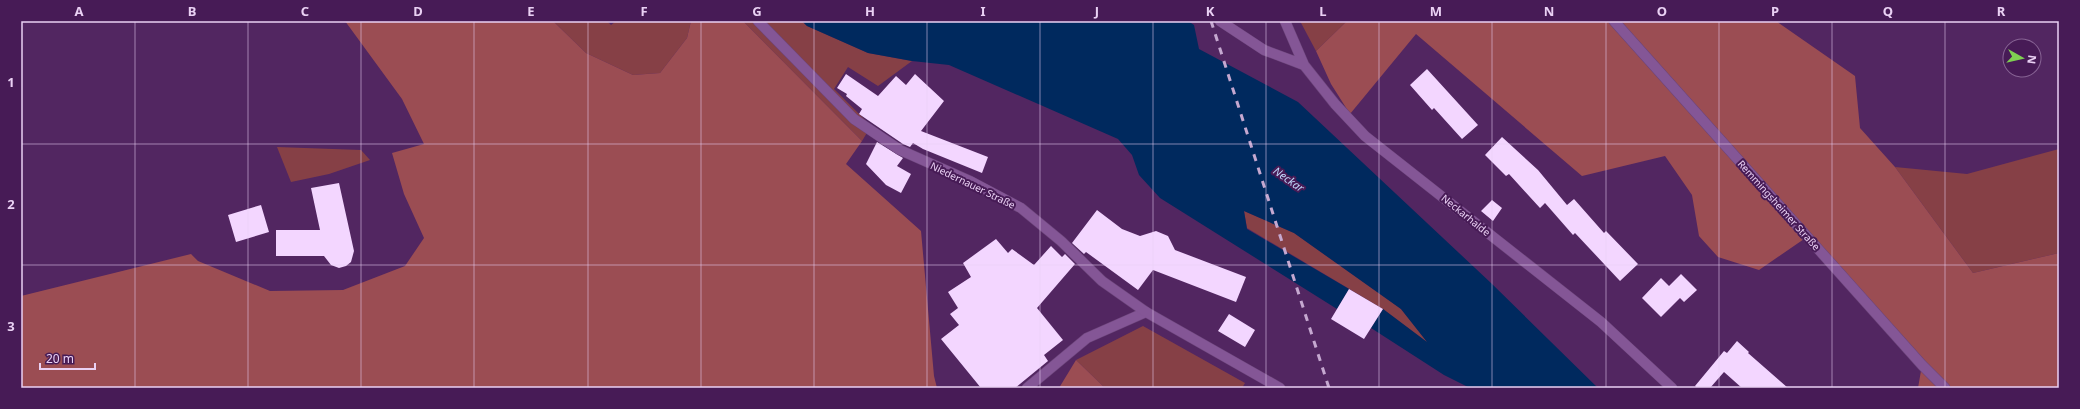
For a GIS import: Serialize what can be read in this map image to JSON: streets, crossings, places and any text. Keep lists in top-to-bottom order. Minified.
{"streets":{"street":["Niedernauer Straße","Remmingsheimer Straße","Neckarhalde"]},"water":["Neckar"],"scale_bar":"20 m","north":"right","grid":{"columns":["A","B","C","D","E","F","G","H","I","J","K","L","M","N","O","P","Q","R"],"rows":["1","2","3"]}}
